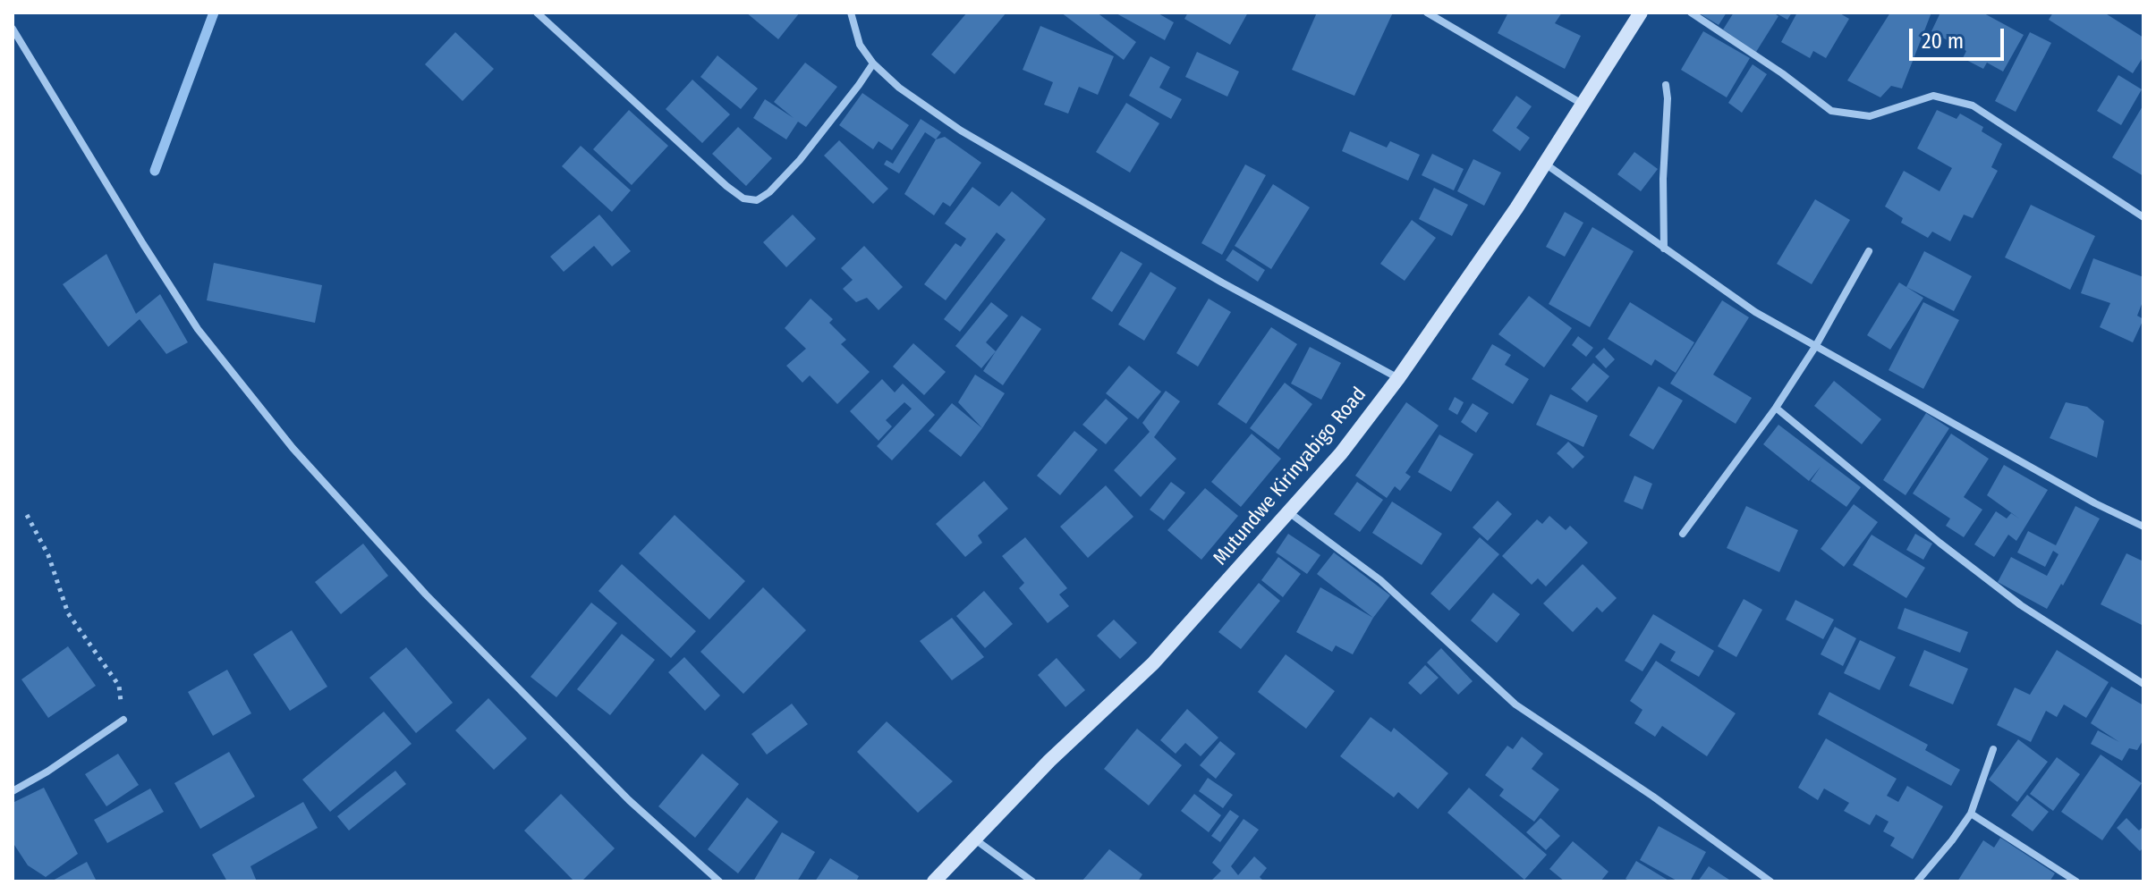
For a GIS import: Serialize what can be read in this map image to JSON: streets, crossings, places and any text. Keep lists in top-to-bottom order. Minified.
{"streets":{"street":["Mutundwe Kirinyabigo Road"]},"scale_bar":"20 m"}
